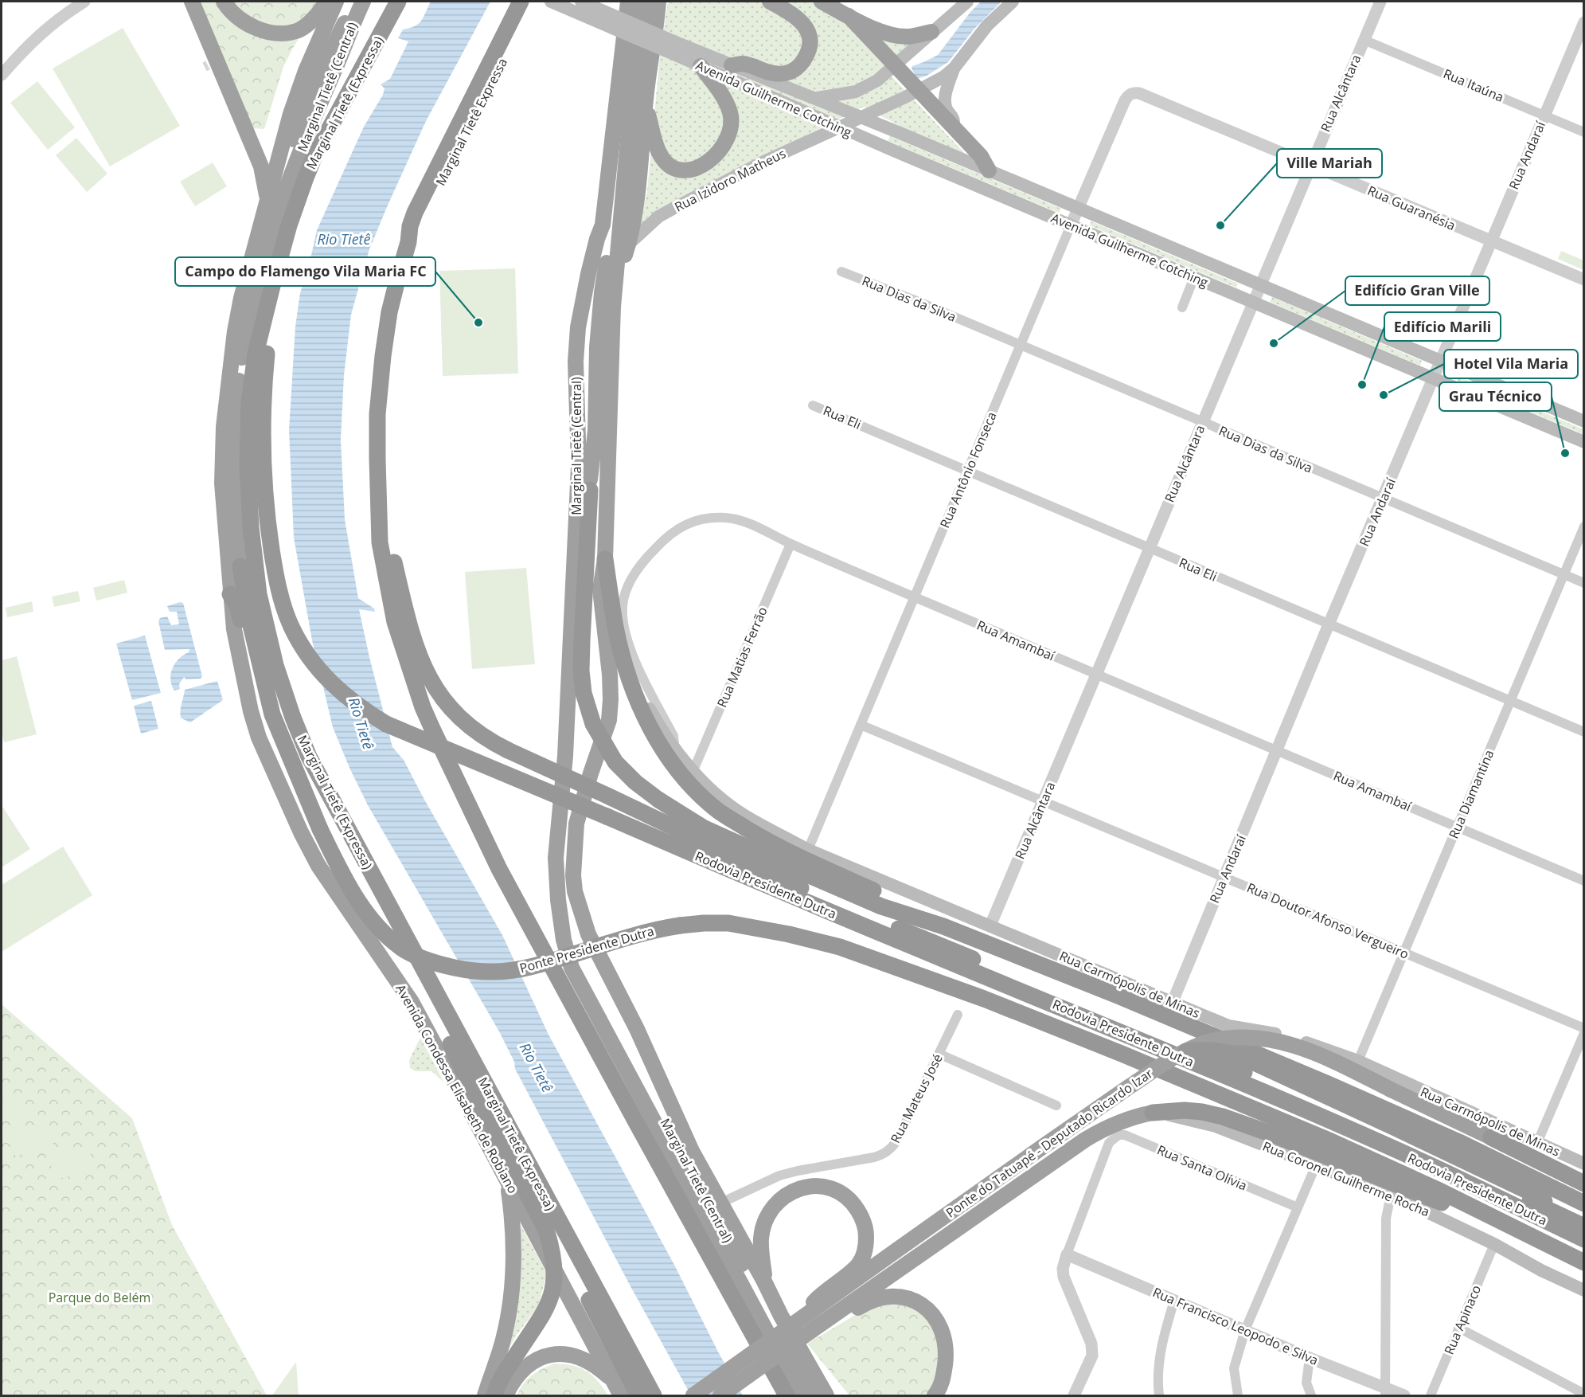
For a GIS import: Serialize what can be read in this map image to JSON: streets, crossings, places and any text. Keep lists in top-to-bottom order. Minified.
{"streets":{"highway":["Marginal Tietê (Central)","Marginal Tietê (Expressa)","Marginal Tietê Expressa","Rodovia Presidente Dutra","Ponte Presidente Dutra","Avenida Condessa Elisabeth de Robiano","Ponte do Tatuapé - Deputado Ricardo Izar"],"main road":["Avenida Guilherme Cotching","Rua Izidoro Matheus","Rua Amambaí","Rua Carmópolis de Minas","Rua Coronel Guilherme Rocha"],"street":["Rua Itaúna","Rua Alcântara","Rua Andaraí","Rua Guaranésia","Rua Dias da Silva","Rua Eli","Rua Antônio Fonseca","Rua Matias Ferrão","Rua Diamantina","Rua Doutor Afonso Vergueiro","Rua Mateus José","Rua Santa Olívia","Rua Apinaco","Rua Francisco Leopodo e Silva"]},"crossings":[["Rua Itaúna","Rua Alcântara"],["Rua Itaúna","Rua Andaraí"],["Marginal Tietê (Central)","Ponte Presidente Dutra"],["Rua Alcântara","Avenida Guilherme Cotching"],["Rua Alcântara","Rua Guaranésia"],["Rua Alcântara","Rua Dias da Silva"],["Rua Alcântara","Rua Eli"],["Rua Alcântara","Rua Amambaí"],["Rua Alcântara","Rua Doutor Afonso Vergueiro"],["Rua Alcântara","Rua Carmópolis de Minas"],["Avenida Guilherme Cotching","Rua Andaraí"],["Avenida Guilherme Cotching","Rua Izidoro Matheus"],["Avenida Guilherme Cotching","Rua Antônio Fonseca"],["Marginal Tietê (Expressa)","Rodovia Presidente Dutra"],["Rua Andaraí","Rua Guaranésia"],["Rua Andaraí","Rua Dias da Silva"],["Rua Andaraí","Rua Eli"],["Rua Andaraí","Rua Amambaí"],["Rua Andaraí","Rua Doutor Afonso Vergueiro"],["Rua Andaraí","Rua Carmópolis de Minas"],["Rua Guaranésia","Rua Antônio Fonseca"],["Rua Dias da Silva","Rua Antônio Fonseca"],["Rua Dias da Silva","Rua Diamantina"],["Rua Eli","Rua Antônio Fonseca"],["Rua Eli","Rua Diamantina"],["Rua Antônio Fonseca","Rua Amambaí"],["Rua Antônio Fonseca","Rua Doutor Afonso Vergueiro"],["Rua Antônio Fonseca","Rua Carmópolis de Minas"],["Rua Amambaí","Rua Matias Ferrão"],["Rua Amambaí","Rua Diamantina"],["Rua Amambaí","Rua Carmópolis de Minas"],["Rua Matias Ferrão","Rua Carmópolis de Minas"],["Rua Diamantina","Rua Doutor Afonso Vergueiro"],["Rua Diamantina","Rua Carmópolis de Minas"],["Rodovia Presidente Dutra","Ponte Presidente Dutra"],["Ponte do Tatuapé - Deputado Ricardo Izar","Rua Coronel Guilherme Rocha"],["Rua Santa Olívia","Rua Francisco Leopodo e Silva"],["Rua Coronel Guilherme Rocha","Rua Apinaco"]],"water":["Rio Tietê"],"parks":["Parque do Belém"],"places":["Ville Mariah","Campo do Flamengo Vila Maria FC","Edifício Gran Ville","Edifício Marili","Hotel Vila Maria","Grau Técnico"]}
